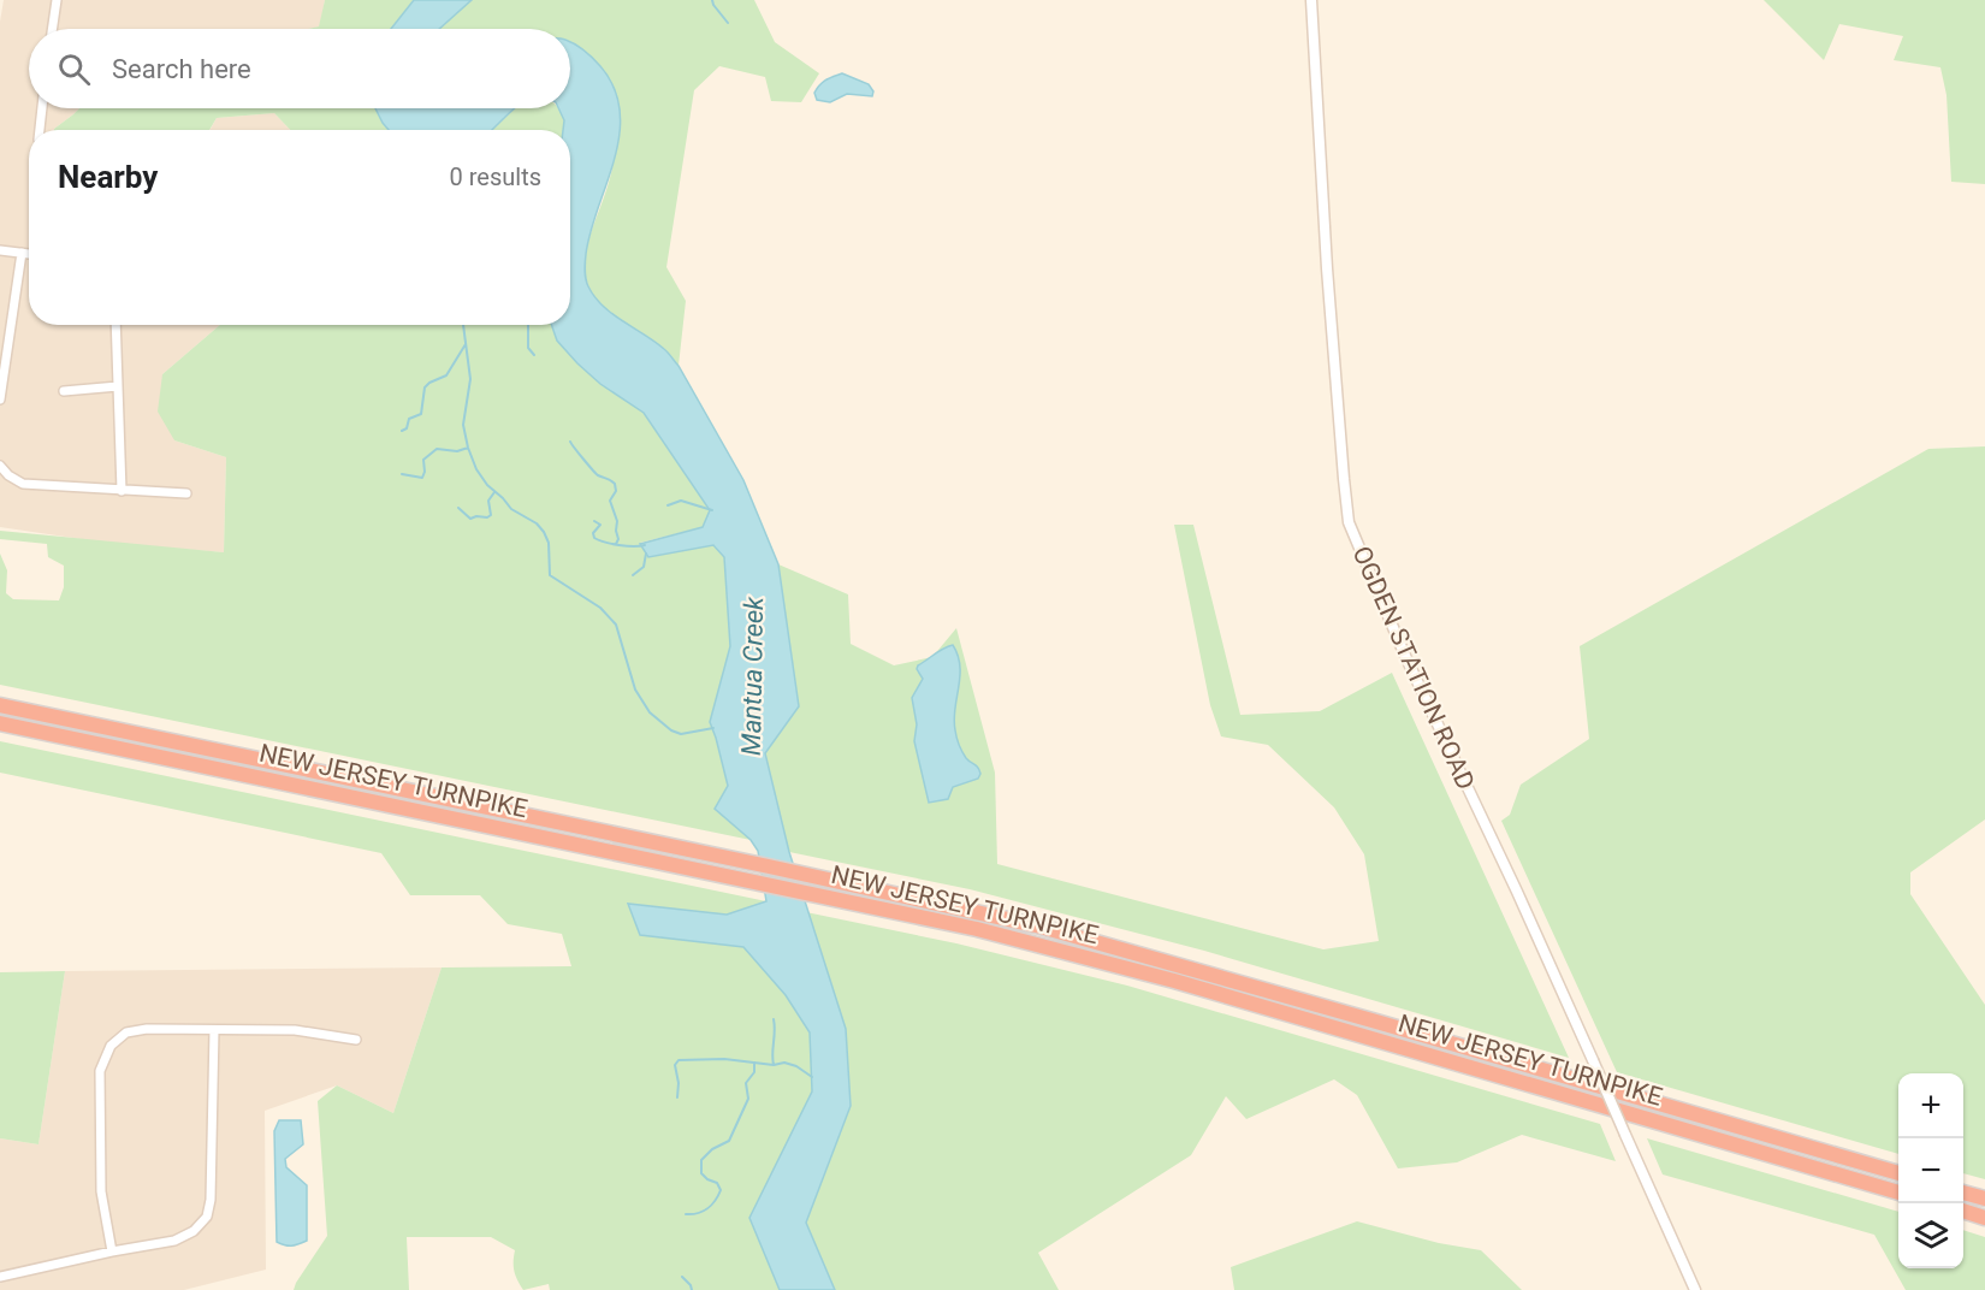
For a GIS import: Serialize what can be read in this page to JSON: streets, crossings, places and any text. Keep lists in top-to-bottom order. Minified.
{"streets":{"highway":["NEW JERSEY TURNPIKE"],"street":["OGDEN STATION ROAD"]},"water":["Mantua Creek"],"page":{"search":"Search here","heading":["Nearby","0 results"],"map_buttons":["+","−"]}}
